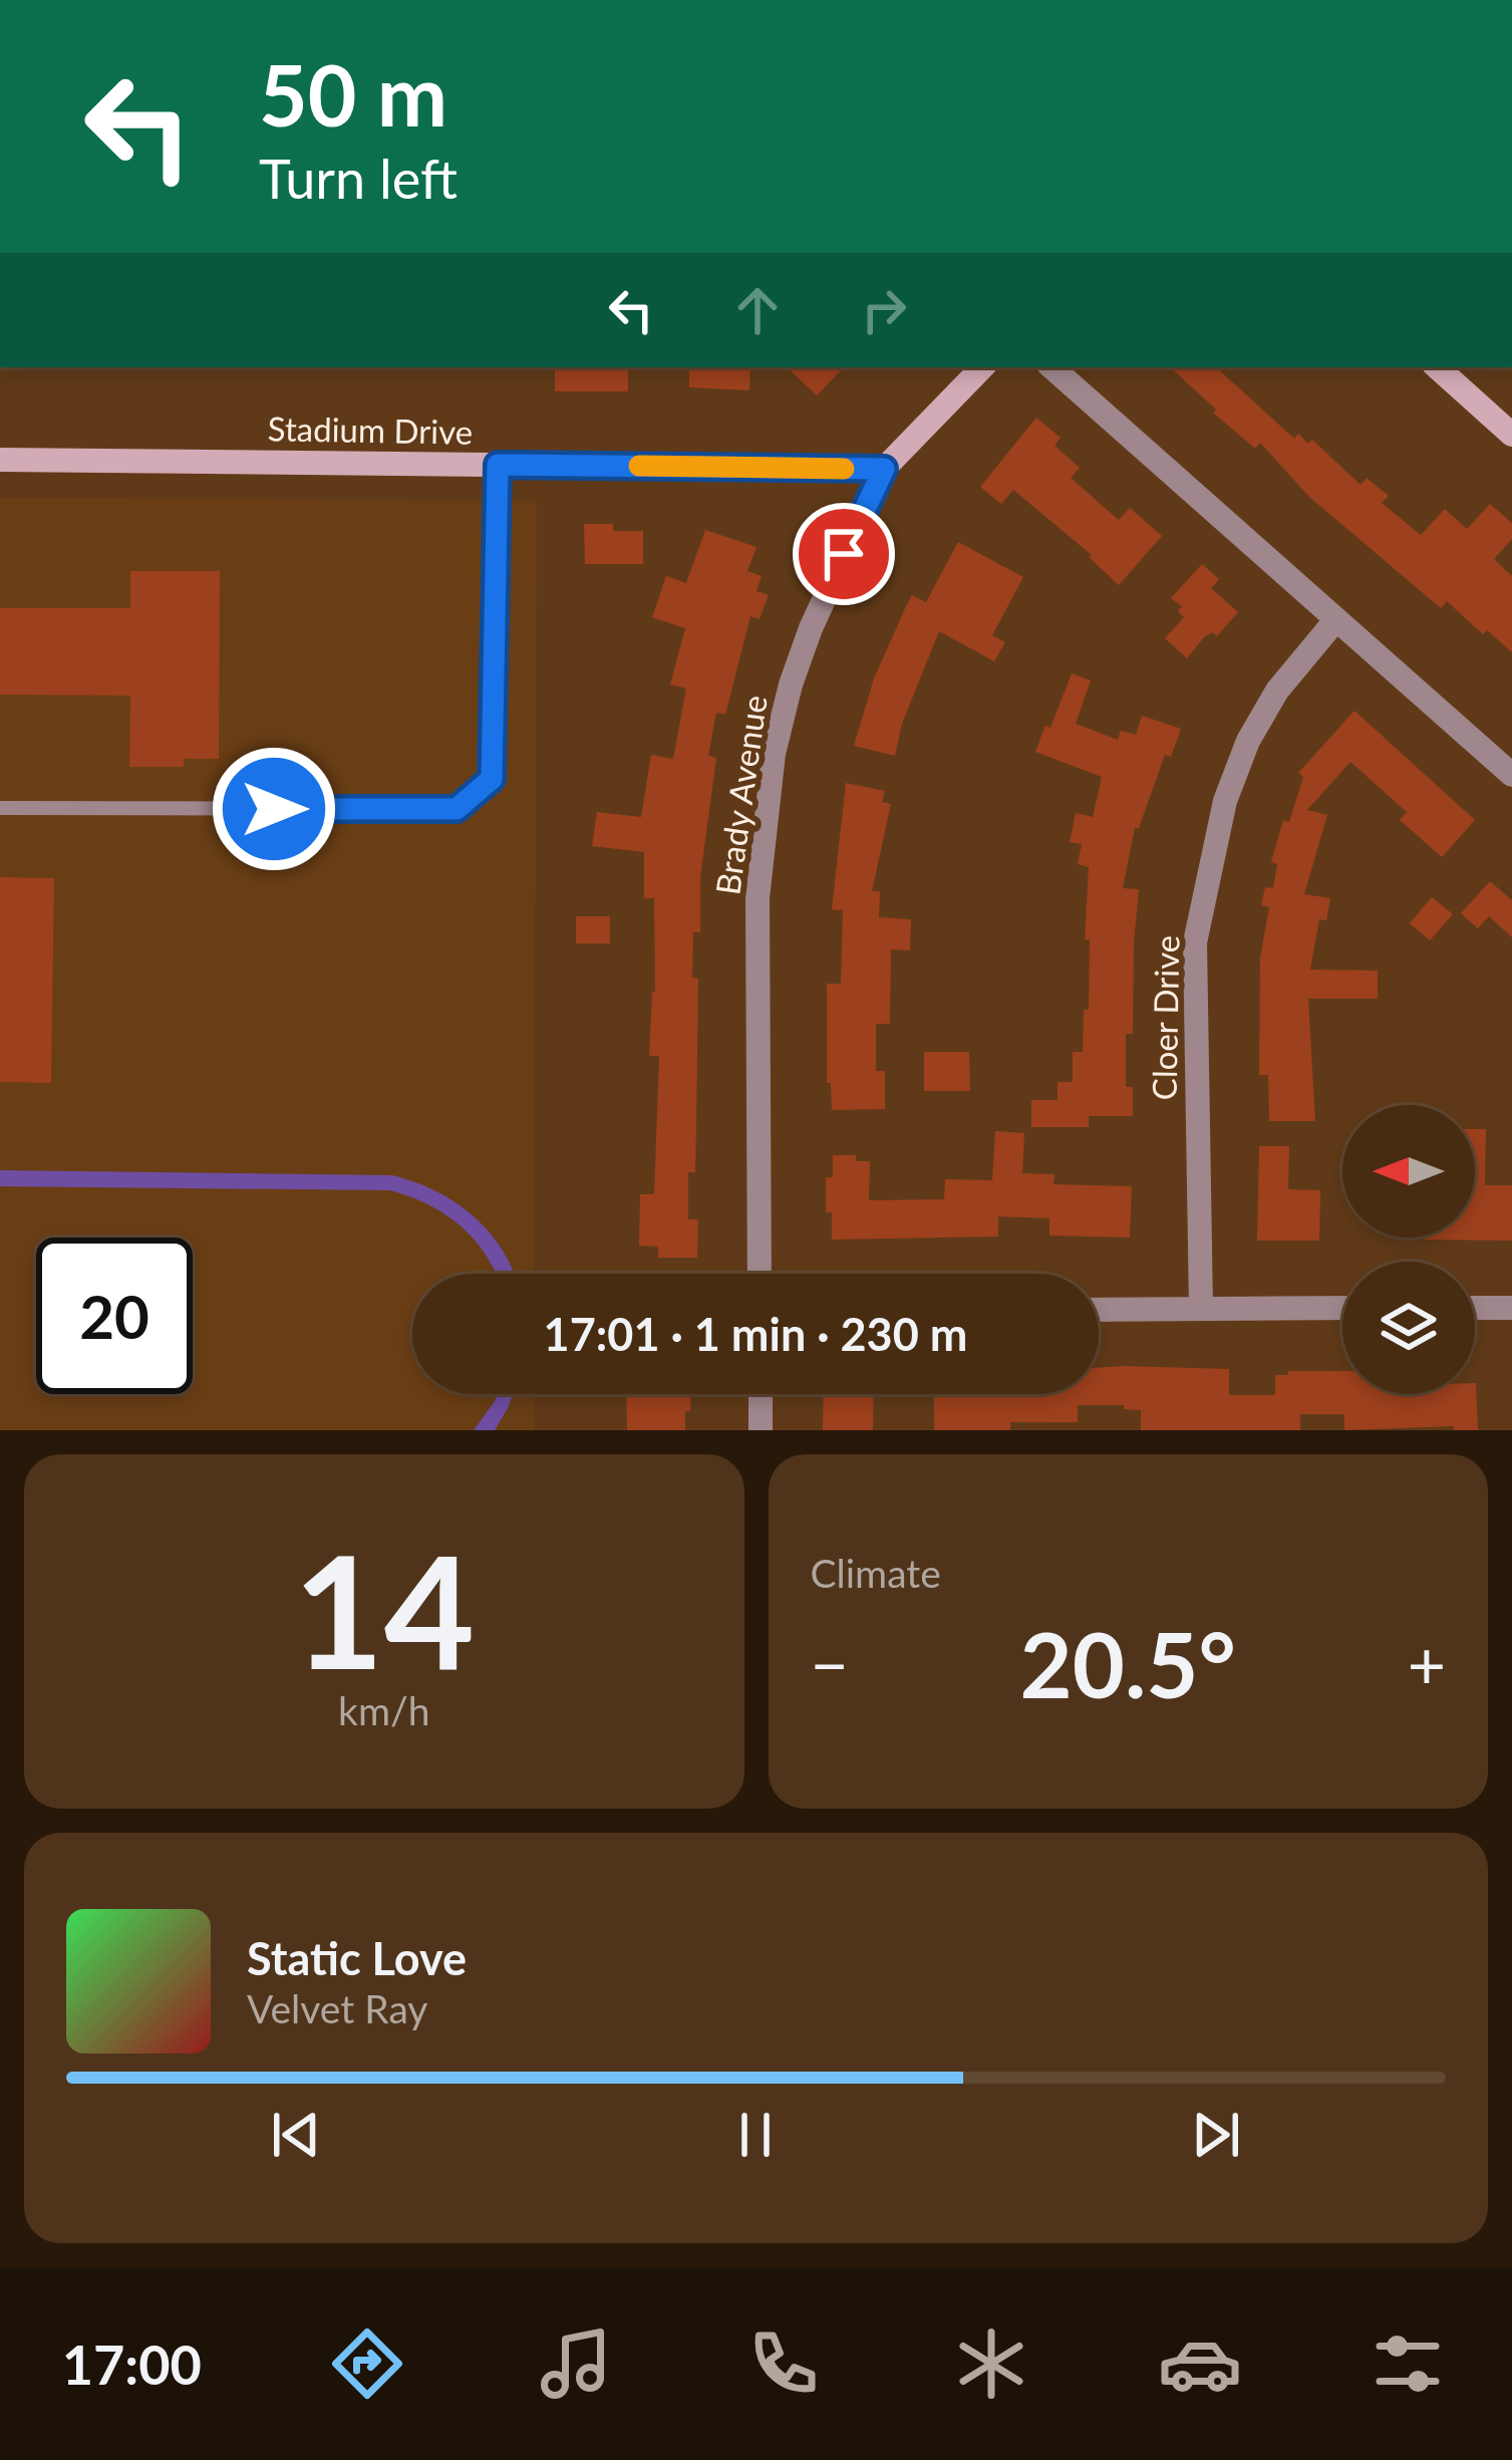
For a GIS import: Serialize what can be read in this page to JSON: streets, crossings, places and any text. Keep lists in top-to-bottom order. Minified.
{"streets":{"street":["Stadium Drive","Brady Avenue","Cloer Drive"]},"crossings":[["Stadium Drive","Brady Avenue"]],"north":"left","page":{"turn":["50 m","Turn left"],"limit":"20","trip":"17:01 · 1 min · 230 m","tile":[["14","km/h"],"Climate"],"heat":["−","20.5°","+"],"song":["Static Love","Velvet Ray"],"tabs":"17:00"}}
